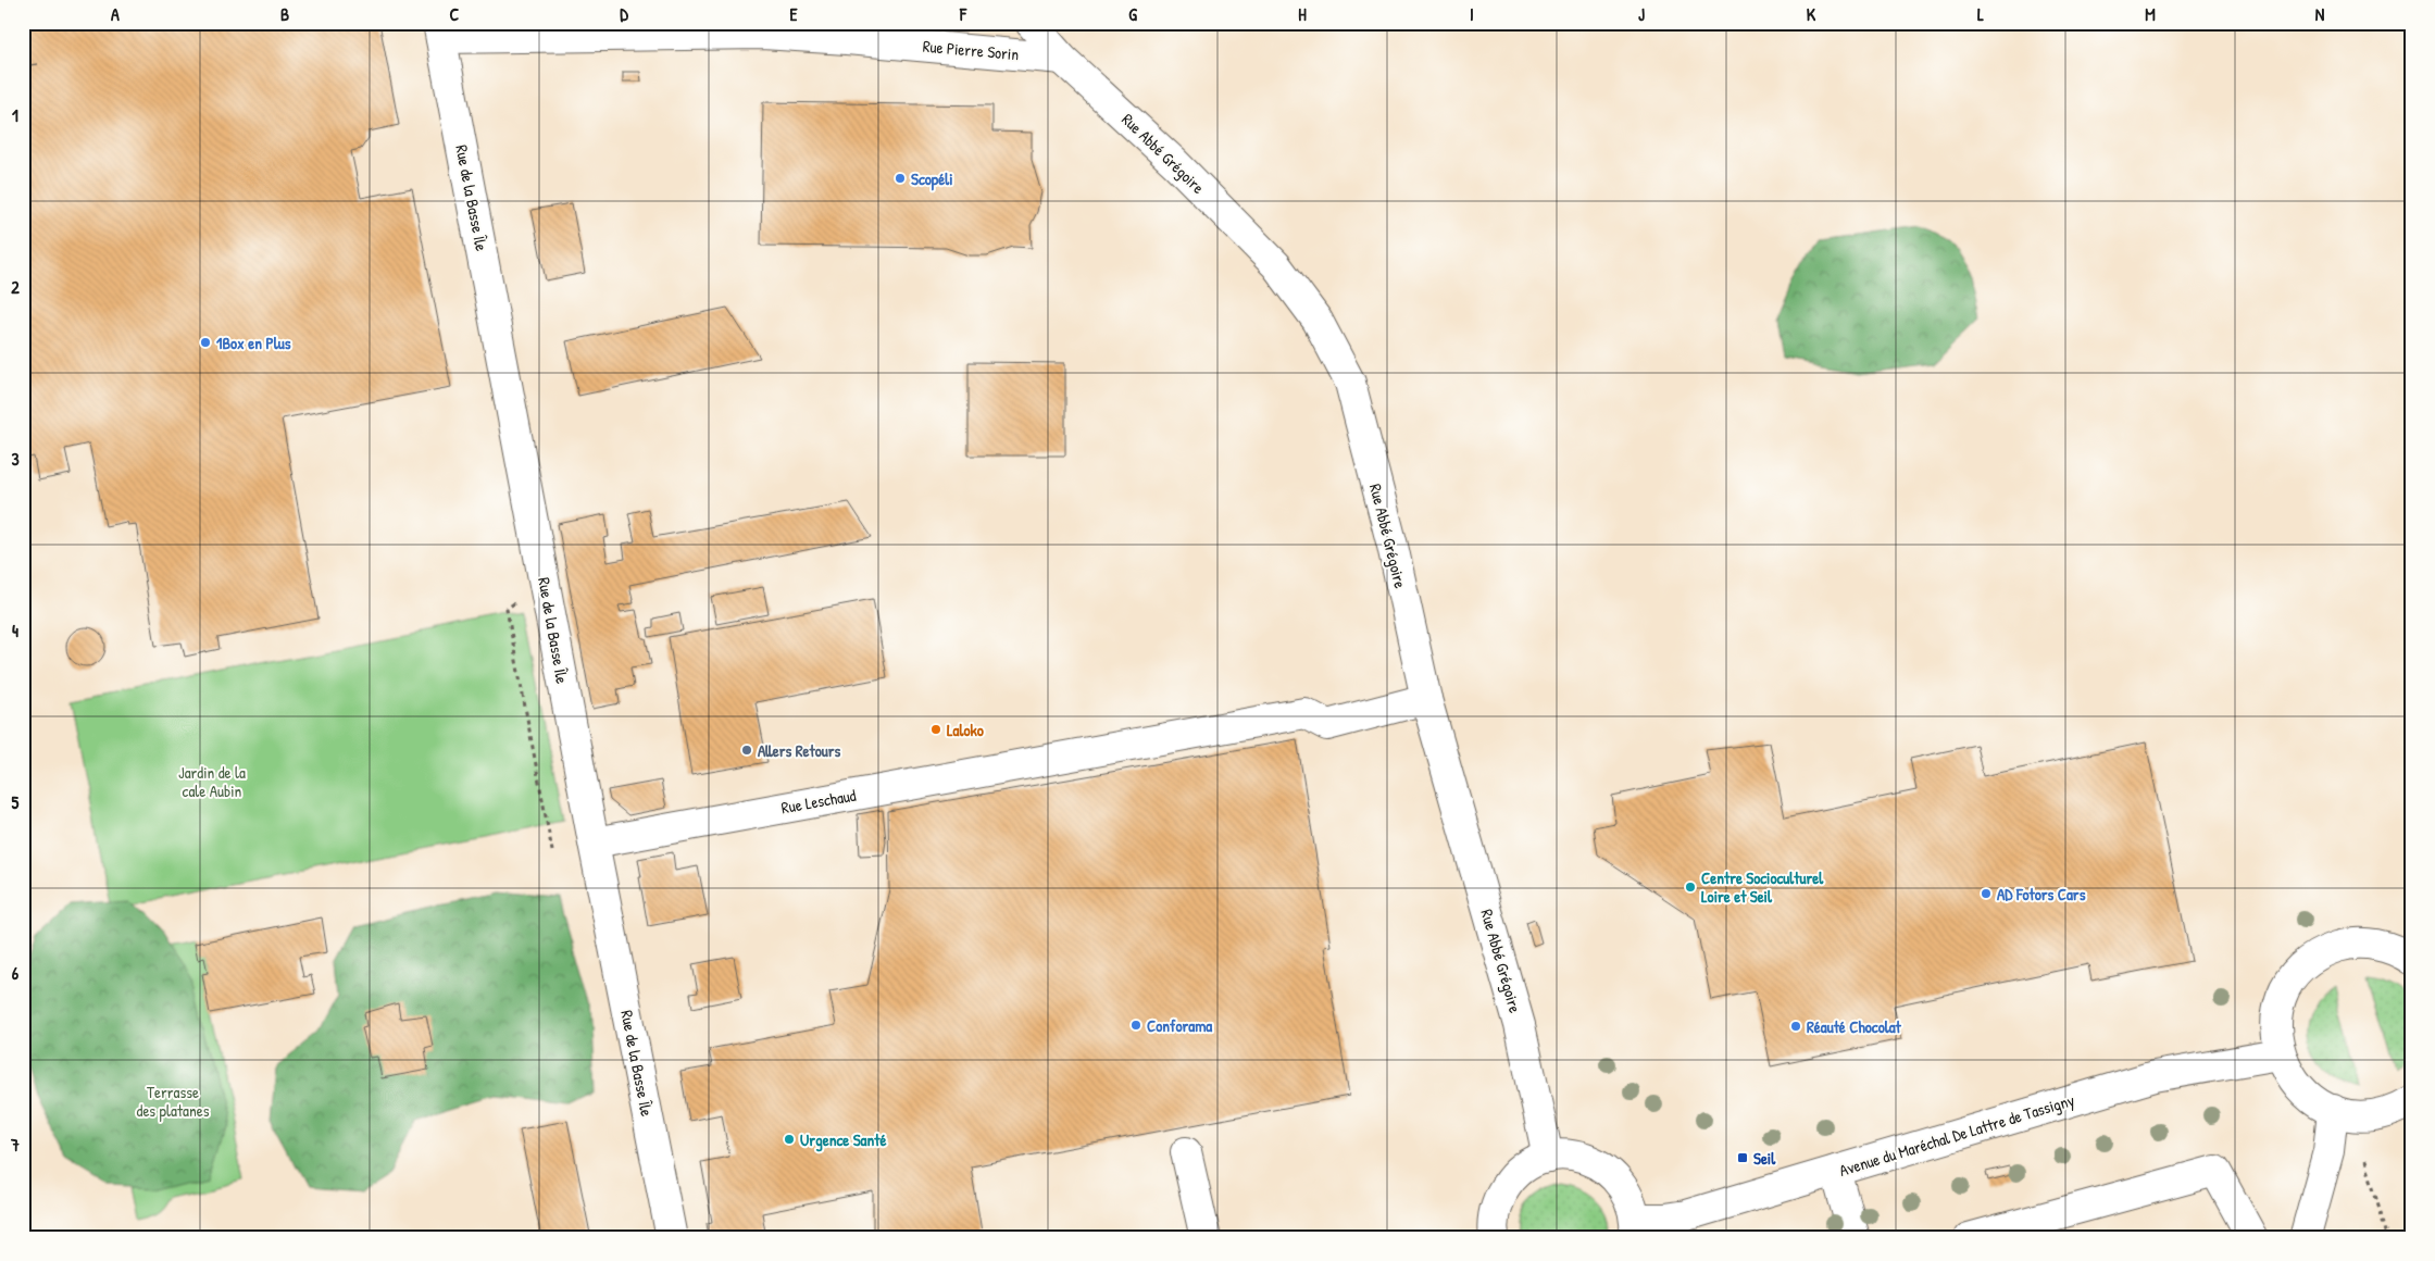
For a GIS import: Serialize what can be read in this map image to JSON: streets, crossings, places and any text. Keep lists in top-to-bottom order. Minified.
{"streets":{"street":["Rue Pierre Sorin","Rue Abbé Grégoire","Rue de la Basse Île","Rue Leschaud","Avenue du Maréchal De Lattre de Tassigny"]},"crossings":[["Rue Pierre Sorin","Rue Abbé Grégoire"],["Rue Pierre Sorin","Rue de la Basse Île"],["Rue Abbé Grégoire","Rue Leschaud"],["Rue de la Basse Île","Rue Leschaud"]],"parks":["Jardin de la cale Aubin","Terrasse des platanes"],"places":{"other":["Scopéli","1Box en Plus","Laloko","Allers Retours","Centre Socioculturel Loire et Seil","AD Fotors Cars","Conforama","Réauté Chocolat","Urgence Santé"],"transit":["Seil"]},"grid":{"columns":["A","B","C","D","E","F","G","H","I","J","K","L","M","N"],"rows":["1","2","3","4","5","6","7"]}}
